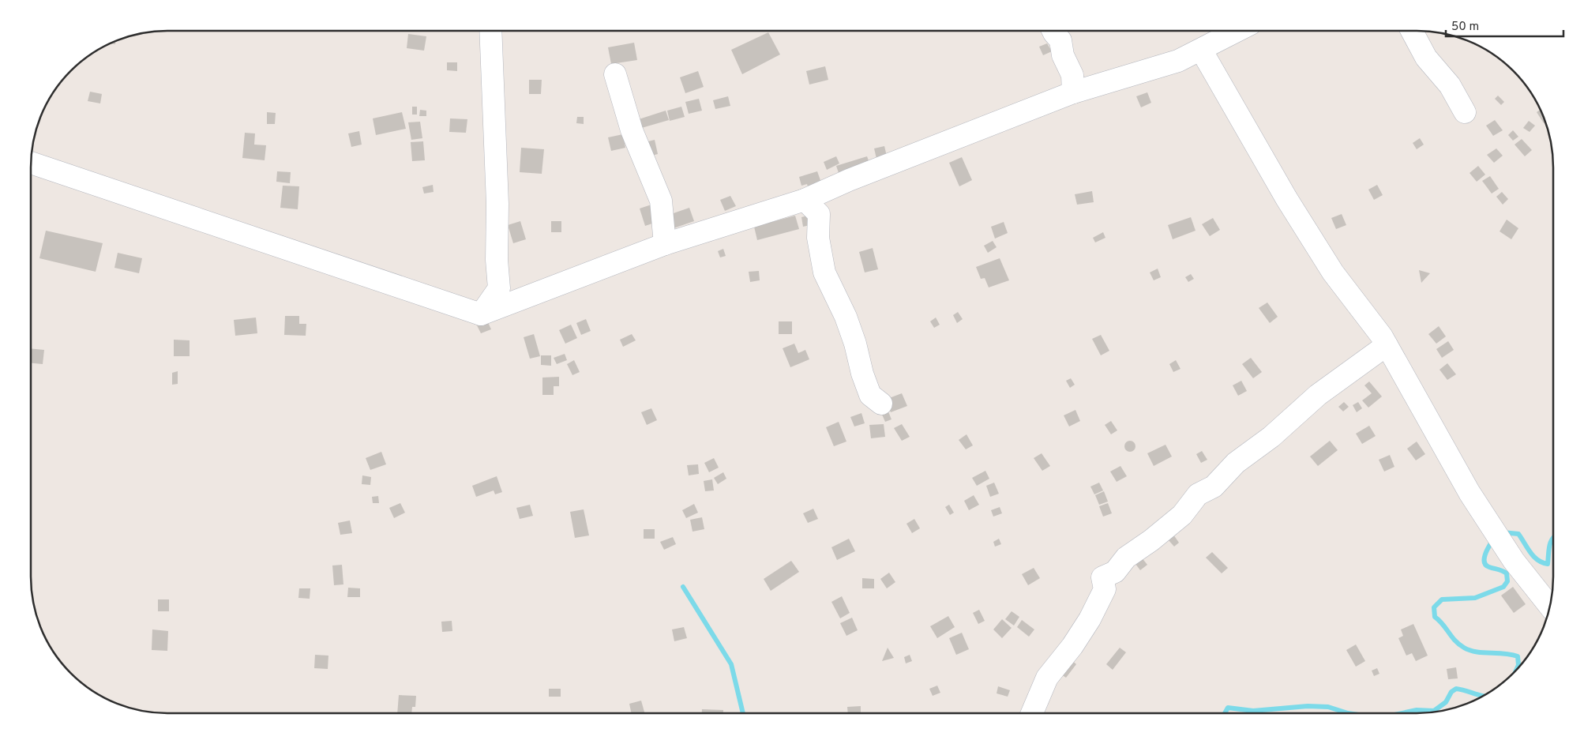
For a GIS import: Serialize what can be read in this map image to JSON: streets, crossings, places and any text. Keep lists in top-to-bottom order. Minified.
{"scale_bar":"50 m"}
